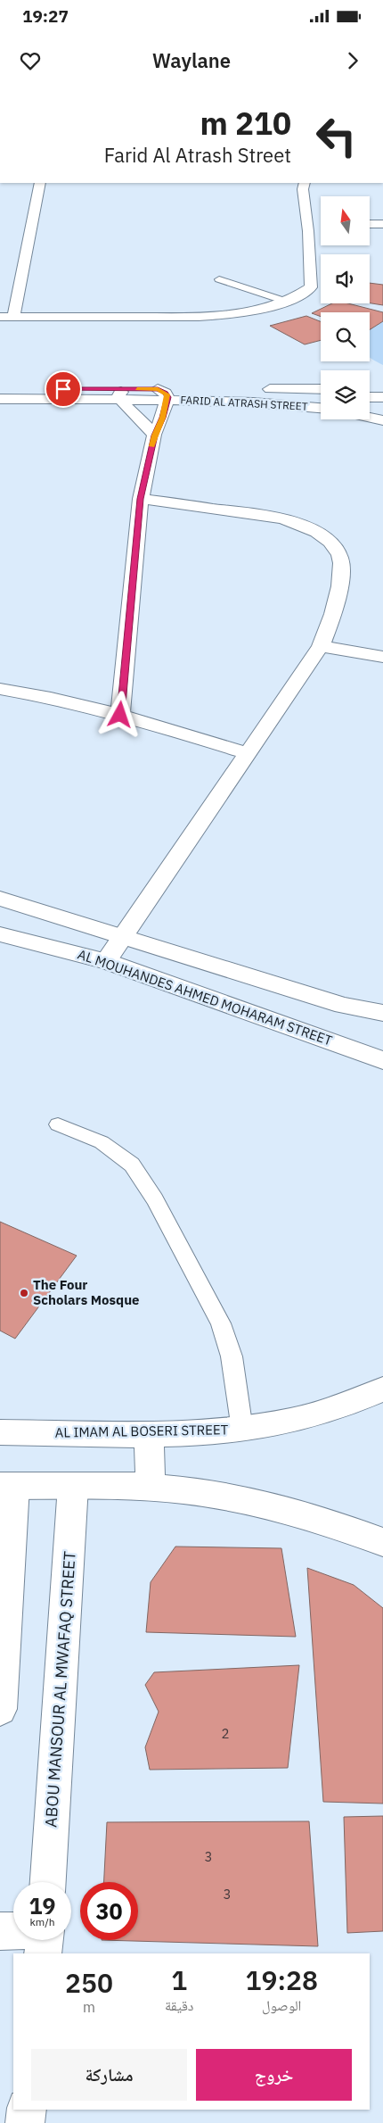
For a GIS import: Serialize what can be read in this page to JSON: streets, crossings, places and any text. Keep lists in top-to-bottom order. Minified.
{"streets":{"street":["FARID AL ATRASH STREET","AL MOUHANDES AHMED MOHARAM STREET","AL IMAM AL BOSERI STREET","ABOU MANSOUR AL MWAFAQ STREET"]},"places":["The Four Scholars Mosque"],"house_numbers":["2","3","3"],"north":"top","page":{"status":"19:27","header":"Waylane","turn":["210 m","Farid Al Atrash Street"],"speed":"19 km/h","limit":"30","eta":["19:28","الوصول","1","دقيقة","250","m"],"buttons":["خروج","مشاركة"]}}
